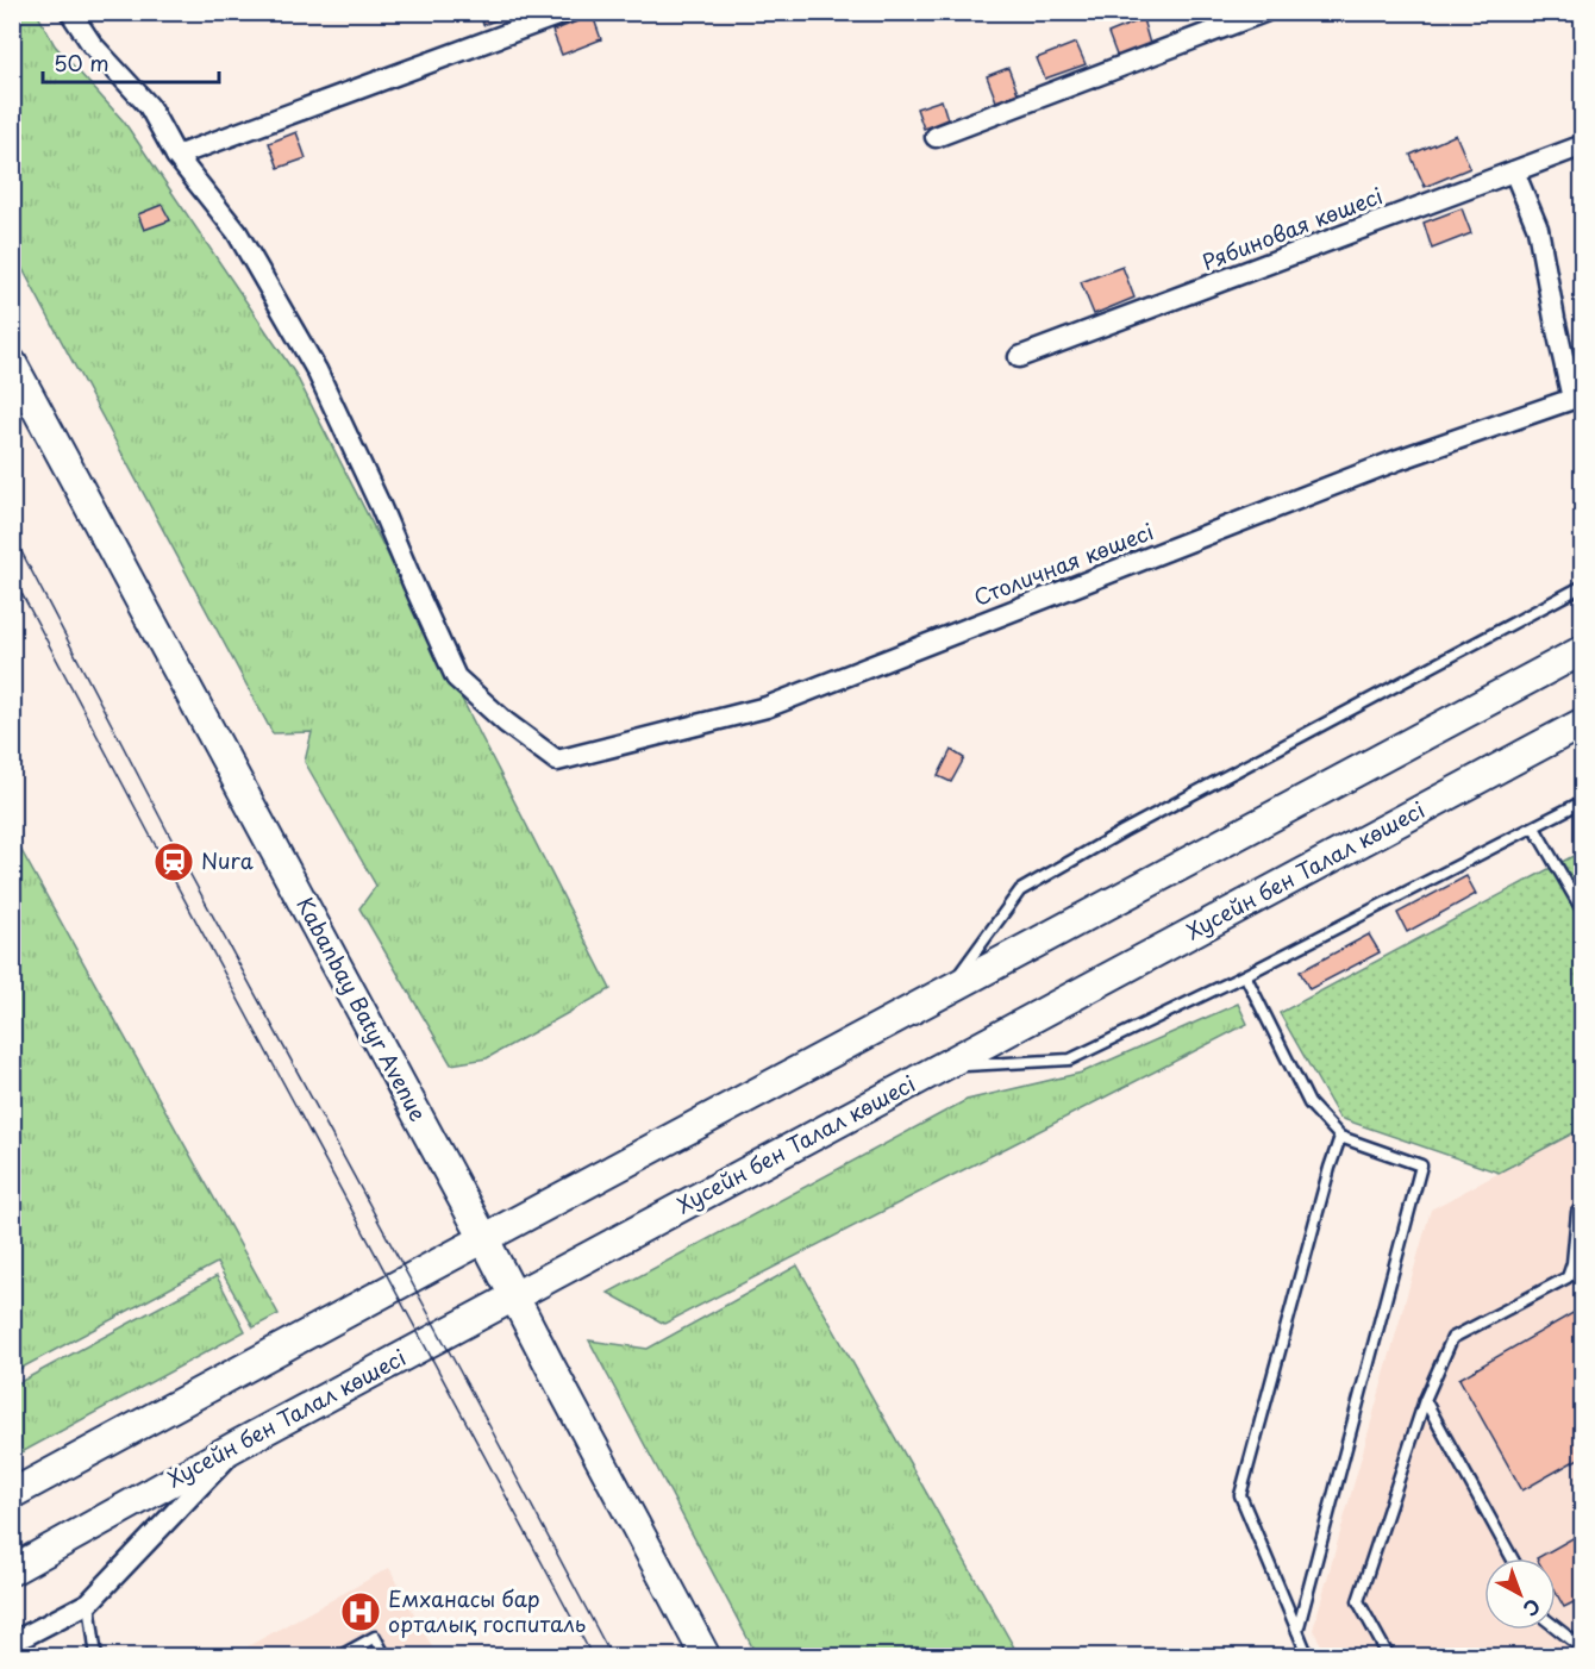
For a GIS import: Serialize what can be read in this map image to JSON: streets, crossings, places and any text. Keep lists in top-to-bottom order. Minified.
{"streets":{"street":["Рябиновая көшесі","Столичная көшесі","Хусейн бен Талал көшесі","Kabanbay Batyr Avenue"]},"crossings":[["Хусейн бен Талал көшесі","Kabanbay Batyr Avenue"]],"places":{"station":["Nura"],"hospital":["Емханасы бар орталық госпиталь"]},"scale_bar":"50 m","north":"bottom right"}
